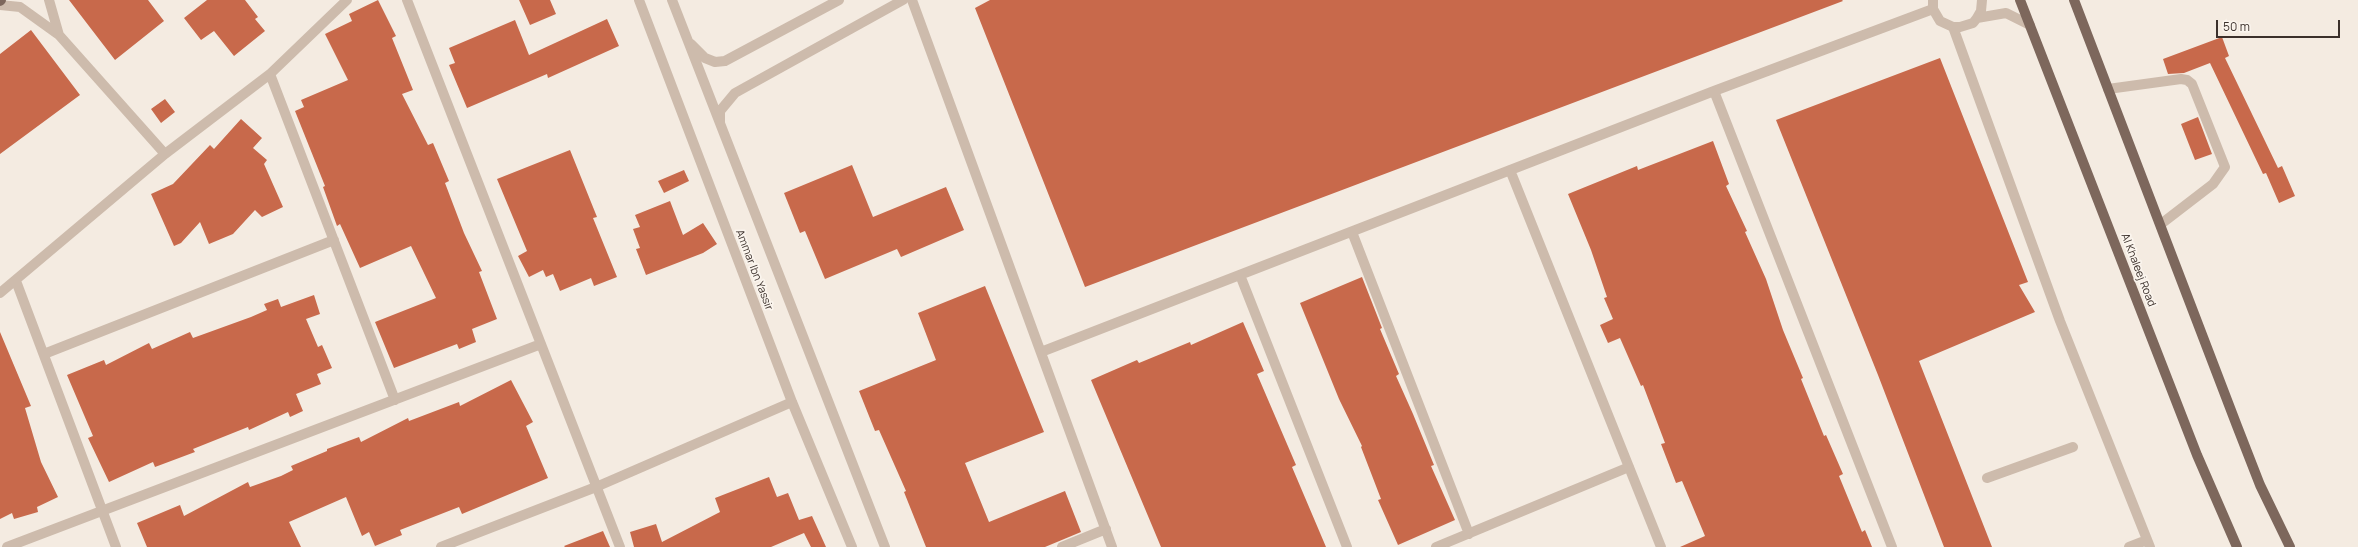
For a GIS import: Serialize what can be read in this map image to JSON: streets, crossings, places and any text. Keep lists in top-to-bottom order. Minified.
{"streets":{"main road":["Al Khaleej Road"],"street":["Ammar Ibn Yassir"]},"scale_bar":"50 m"}
